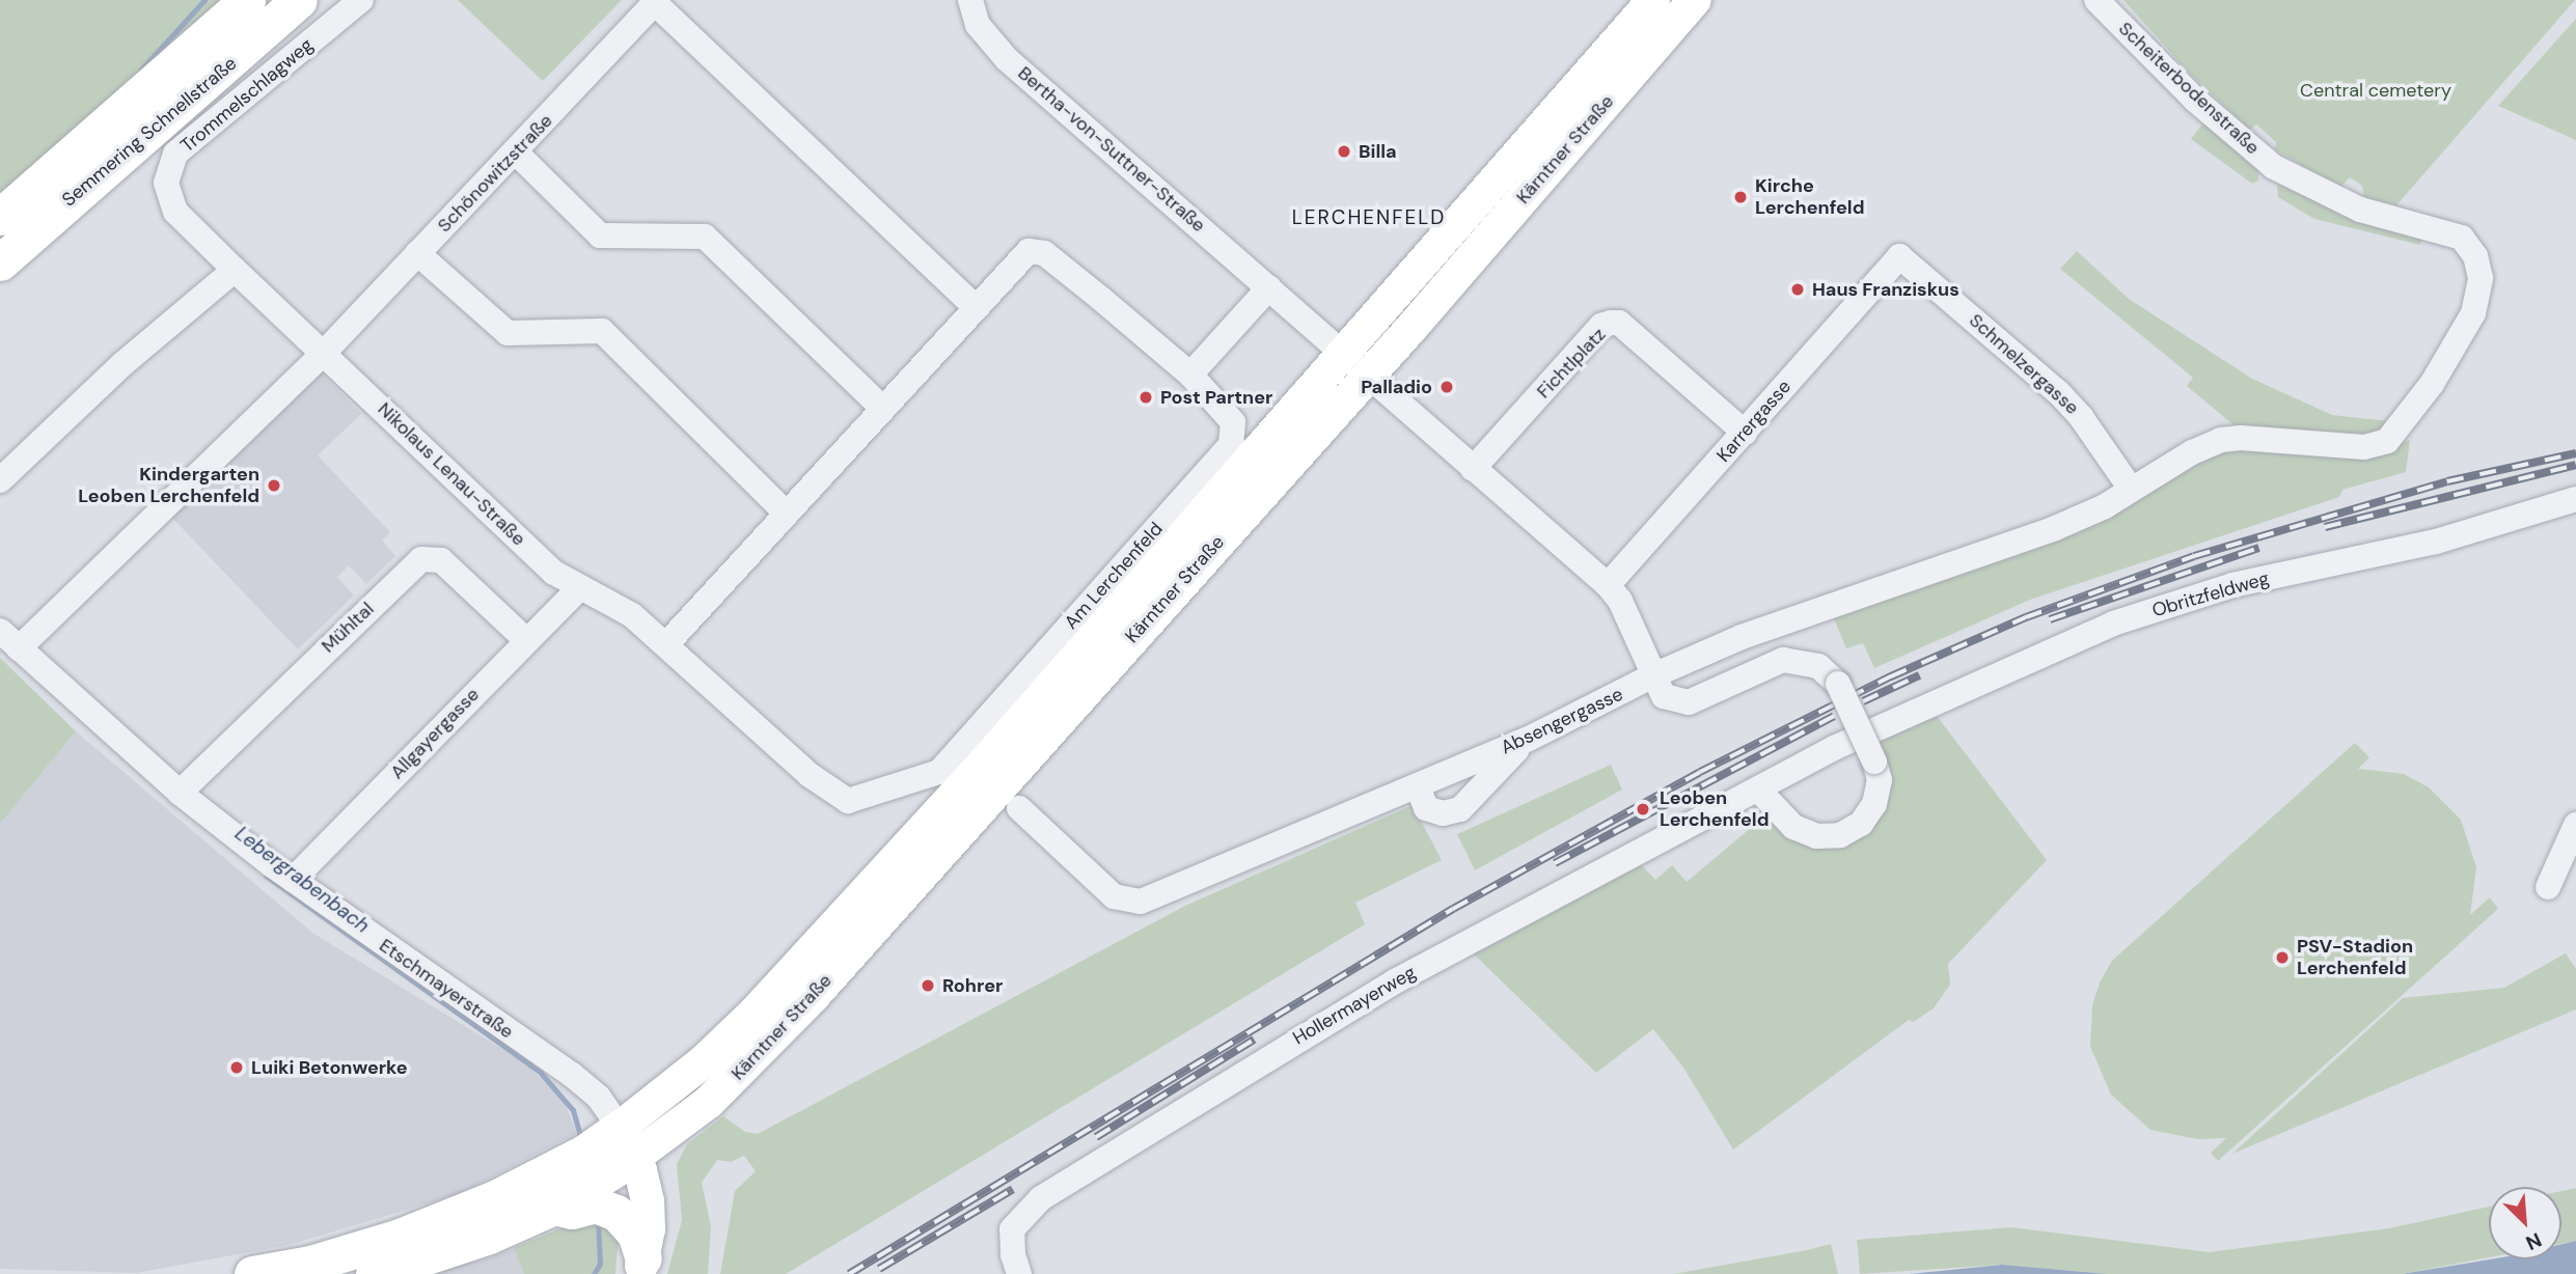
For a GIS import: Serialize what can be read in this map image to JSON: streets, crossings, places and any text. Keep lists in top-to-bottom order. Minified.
{"streets":{"highway":["Semmering Schnellstraße"],"main road":["Kärntner Straße"],"street":["Scheiterbodenstraße","Trommelschlagweg","Bertha-von-Suttner-Straße","Schönowitzstraße","Fichtlplatz","Schmelzergasse","Karrergasse","Nikolaus Lenau-Straße","Am Lerchenfeld","Obritzfeldweg","Mühltal","Absengergasse","Allgayergasse","Etschmayerstraße","Hollermayerweg"]},"crossings":[["Scheiterbodenstraße","Schmelzergasse"],["Scheiterbodenstraße","Absengergasse"],["Trommelschlagweg","Nikolaus Lenau-Straße"],["Kärntner Straße","Etschmayerstraße"],["Schönowitzstraße","Nikolaus Lenau-Straße"],["Schönowitzstraße","Am Lerchenfeld"],["Schönowitzstraße","Etschmayerstraße"],["Fichtlplatz","Karrergasse"],["Schmelzergasse","Karrergasse"],["Schmelzergasse","Absengergasse"],["Nikolaus Lenau-Straße","Am Lerchenfeld"],["Nikolaus Lenau-Straße","Allgayergasse"],["Obritzfeldweg","Hollermayerweg"],["Mühltal","Allgayergasse"],["Mühltal","Etschmayerstraße"],["Allgayergasse","Etschmayerstraße"]],"districts":["LERCHENFELD"],"water":["Lebergrabenbach"],"parks":["Central cemetery"],"places":["Billa","Kirche Lerchenfeld","Haus Franziskus","Palladio","Post Partner","Kindergarten Leoben Lerchenfeld","Leoben Lerchenfeld","PSV-Stadion Lerchenfeld","Rohrer","Luiki Betonwerke"],"north":"bottom right"}
